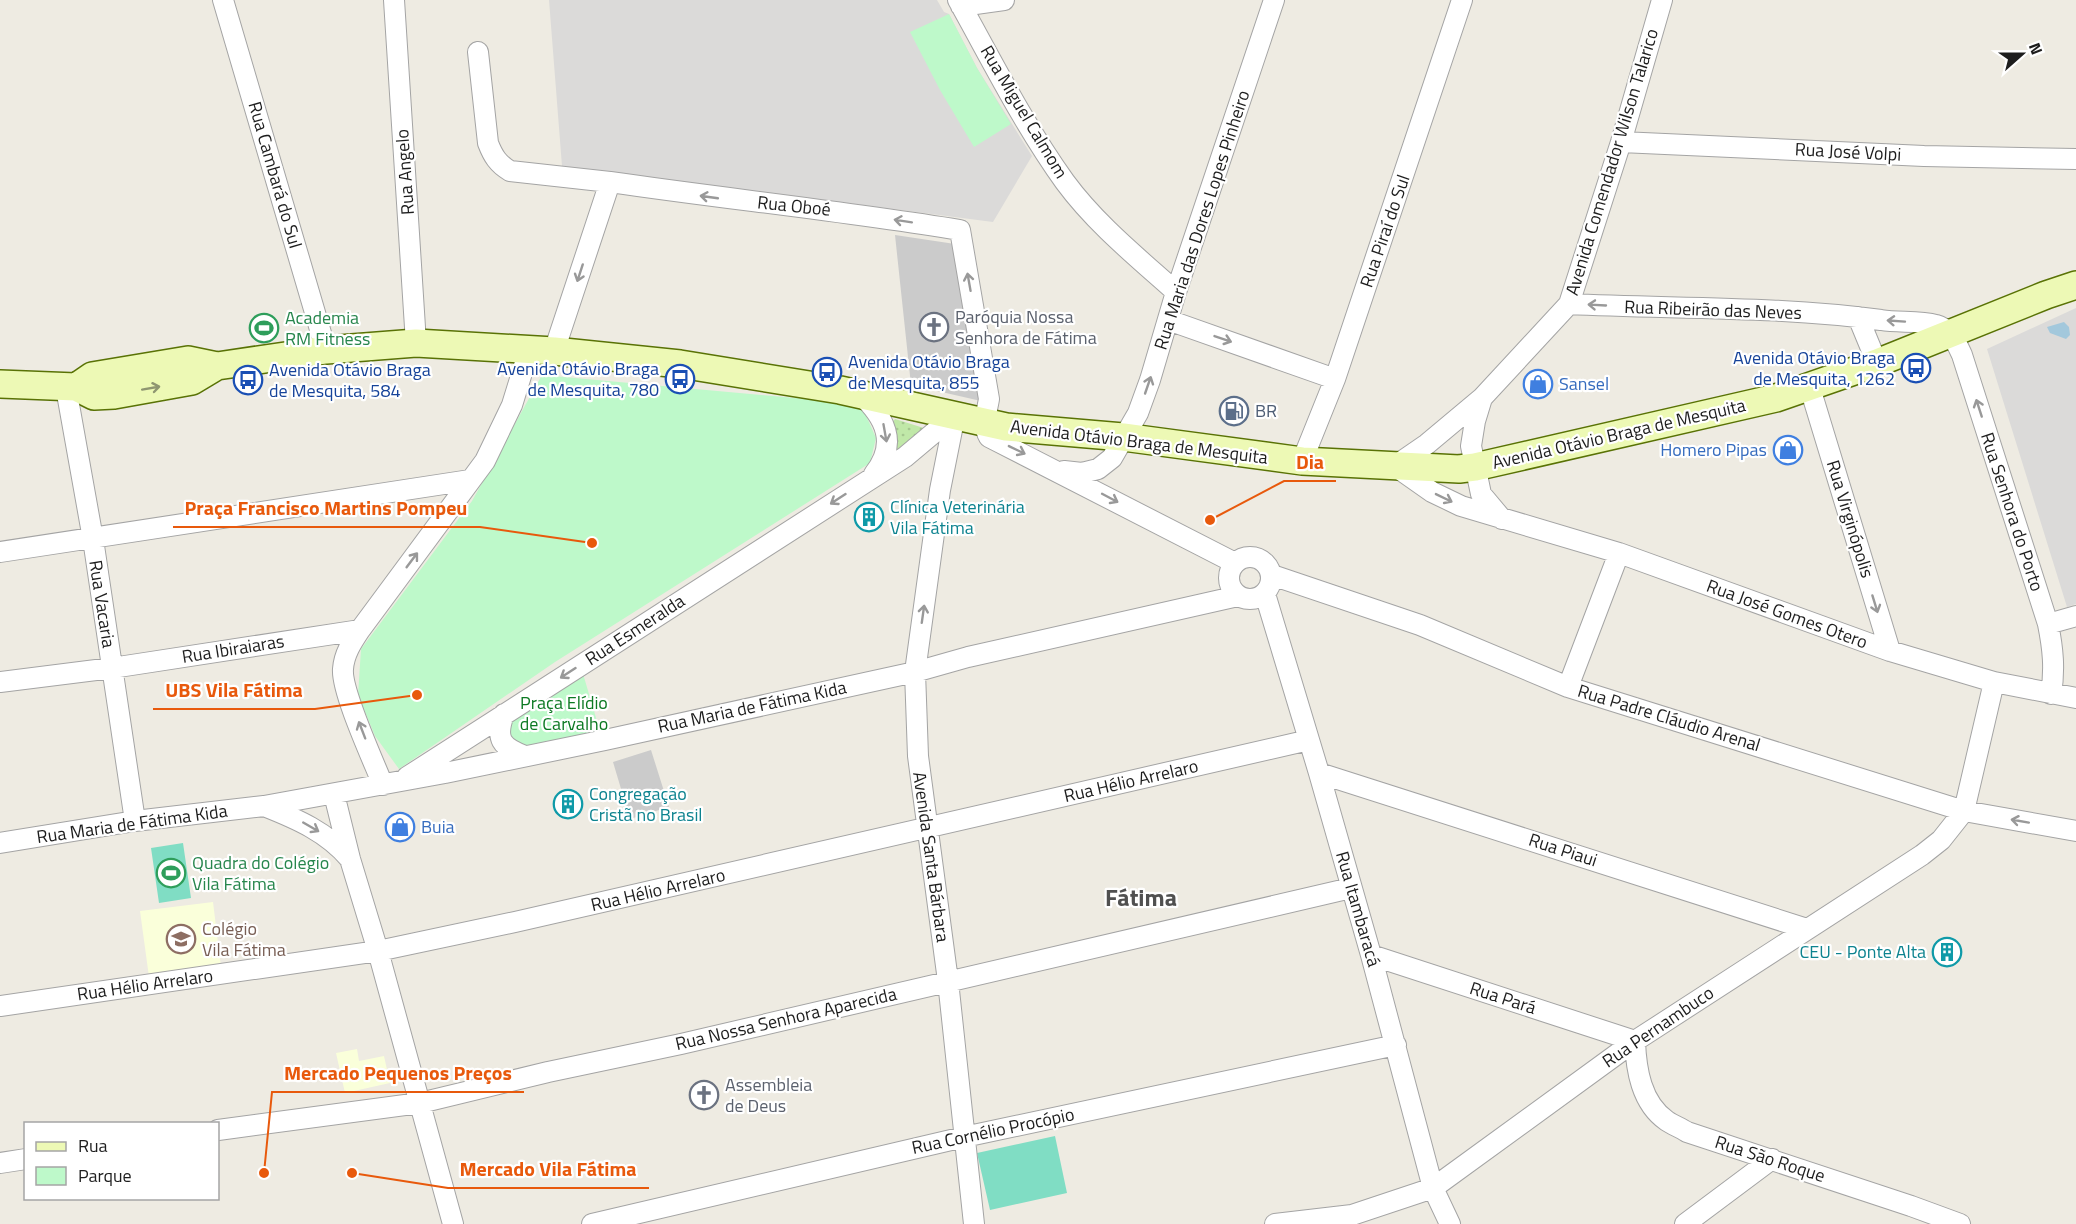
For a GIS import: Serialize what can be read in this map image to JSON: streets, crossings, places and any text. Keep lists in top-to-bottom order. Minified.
{"streets":{"main road":["Avenida Otávio Braga de Mesquita"],"street":["Rua Miguel Calmom","Rua José Volpi","Avenida Comendador Wilson Talarico","Rua Angelo","Rua Cambará do Sul","Rua Oboé","Rua Maria das Dores Lopes Pinheiro","Rua Piraí do Sul","Rua Ribeirão das Neves","Rua Senhora do Porto","Rua Virginópolis","Rua Vacaria","Rua José Gomes Otero","Rua Esmeralda","Rua Ibiraiaras","Rua Maria de Fátima Kida","Rua Padre Cláudio Arenal","Rua Hélio Arrelaro","Rua Piaui","Avenida Santa Bárbara","Rua Itambaracá","Rua Pará","Rua Nossa Senhora Aparecida","Rua Pernambuco","Rua Cornélio Procópio","Rua São Roque"]},"crossings":[["Rua Miguel Calmom","Rua Maria das Dores Lopes Pinheiro"],["Rua José Volpi","Avenida Comendador Wilson Talarico"],["Avenida Comendador Wilson Talarico","Rua Ribeirão das Neves"],["Avenida Comendador Wilson Talarico","Avenida Otávio Braga de Mesquita"],["Avenida Comendador Wilson Talarico","Rua José Gomes Otero"],["Rua Angelo","Avenida Otávio Braga de Mesquita"],["Rua Cambará do Sul","Avenida Otávio Braga de Mesquita"],["Rua Oboé","Avenida Otávio Braga de Mesquita"],["Rua Maria das Dores Lopes Pinheiro","Avenida Otávio Braga de Mesquita"],["Rua Piraí do Sul","Avenida Otávio Braga de Mesquita"],["Rua Ribeirão das Neves","Avenida Otávio Braga de Mesquita"],["Rua Ribeirão das Neves","Rua Senhora do Porto"],["Avenida Otávio Braga de Mesquita","Rua Senhora do Porto"],["Avenida Otávio Braga de Mesquita","Rua Virginópolis"],["Avenida Otávio Braga de Mesquita","Rua Vacaria"],["Avenida Otávio Braga de Mesquita","Rua José Gomes Otero"],["Avenida Otávio Braga de Mesquita","Rua Esmeralda"],["Avenida Otávio Braga de Mesquita","Avenida Santa Bárbara"],["Rua Senhora do Porto","Rua José Gomes Otero"],["Rua Virginópolis","Rua José Gomes Otero"],["Rua Vacaria","Rua Ibiraiaras"],["Rua Vacaria","Rua Maria de Fátima Kida"],["Rua Esmeralda","Rua Maria de Fátima Kida"],["Rua Esmeralda","Avenida Santa Bárbara"],["Rua Maria de Fátima Kida","Rua Padre Cláudio Arenal"],["Rua Maria de Fátima Kida","Avenida Santa Bárbara"],["Rua Maria de Fátima Kida","Rua Itambaracá"],["Rua Padre Cláudio Arenal","Rua Itambaracá"],["Rua Padre Cláudio Arenal","Rua Pernambuco"],["Rua Hélio Arrelaro","Avenida Santa Bárbara"],["Rua Hélio Arrelaro","Rua Itambaracá"],["Rua Piaui","Rua Itambaracá"],["Rua Piaui","Rua Pernambuco"],["Avenida Santa Bárbara","Rua Nossa Senhora Aparecida"],["Avenida Santa Bárbara","Rua Cornélio Procópio"],["Rua Itambaracá","Rua Pará"],["Rua Itambaracá","Rua Nossa Senhora Aparecida"],["Rua Itambaracá","Rua Pernambuco"],["Rua Itambaracá","Rua Cornélio Procópio"],["Rua Pará","Rua Pernambuco"],["Rua Pará","Rua São Roque"],["Rua Pernambuco","Rua São Roque"]],"one_way":["Rua Oboé","Rua Ribeirão das Neves","Rua Senhora do Porto","Rua Virginópolis","Rua Esmeralda"],"districts":["Fátima"],"parks":["Praça Elídio de Carvalho"],"places":{"church":["Paróquia Nossa Senhora de Fátima","Assembleia de Deus"],"sports":["Academia RM Fitness","Quadra do Colégio Vila Fátima"],"bus stop":["Avenida Otávio Braga de Mesquita, 1262","Avenida Otávio Braga de Mesquita, 855","Avenida Otávio Braga de Mesquita, 780","Avenida Otávio Braga de Mesquita, 584"],"shop":["Sansel","Homero Pipas","Buia"],"fuel station":["BR"],"building":["Clínica Veterinária Vila Fátima","Congregação Cristã no Brasil","CEU - Ponte Alta"],"other":["Dia","Praça Francisco Martins Pompeu","UBS Vila Fátima","Mercado Pequenos Preços","Mercado Vila Fátima"],"school or university":["Colégio Vila Fátima"]},"legend":["Rua","Parque"],"north":"right"}
